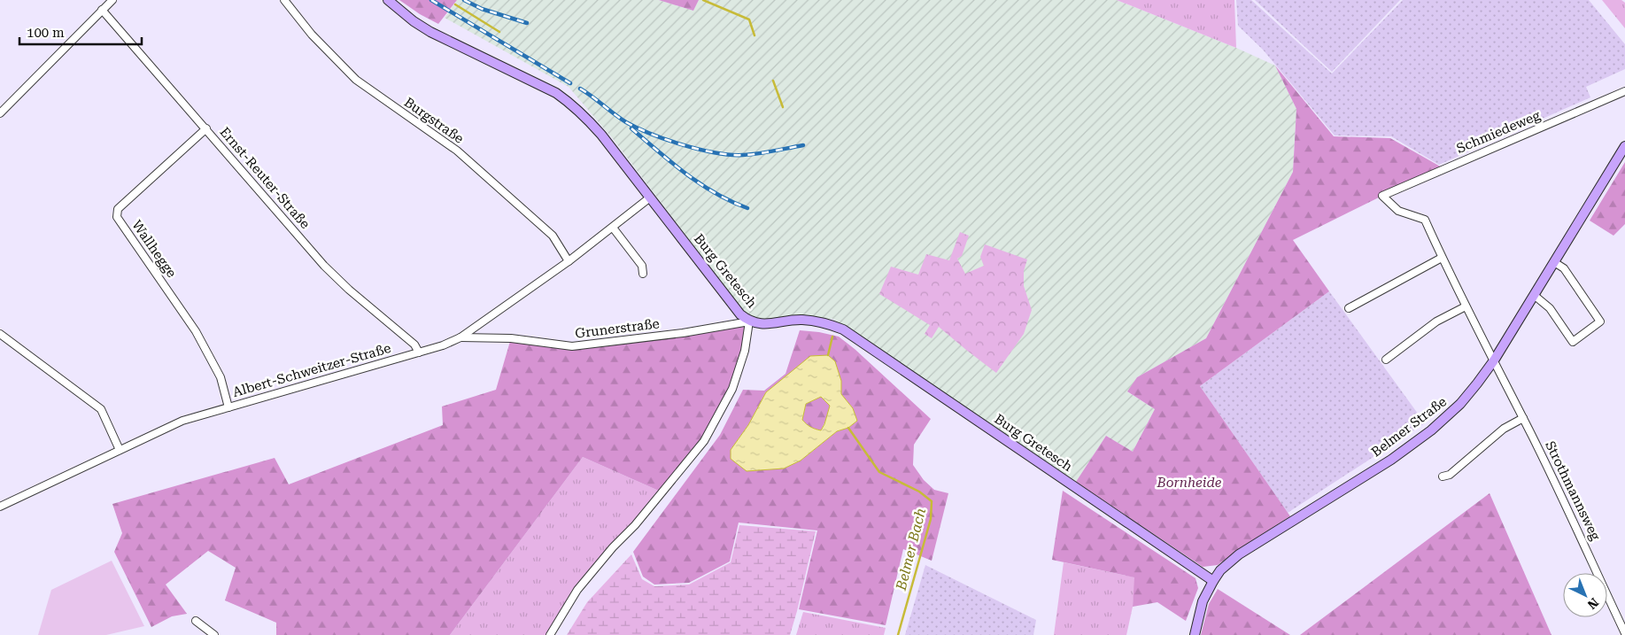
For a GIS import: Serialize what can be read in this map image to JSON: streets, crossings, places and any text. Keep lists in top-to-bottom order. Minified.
{"streets":{"street":["Burgstraße","Schmiedeweg","Ernst-Reuter-Straße","Wallhegge","Burg Gretesch","Grunerstraße","Albert-Schweitzer-Straße","Belmer Straße","Strothmannsweg"]},"crossings":[["Burgstraße","Albert-Schweitzer-Straße"],["Schmiedeweg","Strothmannsweg"],["Ernst-Reuter-Straße","Wallhegge"],["Ernst-Reuter-Straße","Albert-Schweitzer-Straße"],["Wallhegge","Albert-Schweitzer-Straße"],["Burg Gretesch","Grunerstraße"],["Burg Gretesch","Albert-Schweitzer-Straße"],["Burg Gretesch","Belmer Straße"],["Grunerstraße","Albert-Schweitzer-Straße"],["Belmer Straße","Strothmannsweg"]],"water":["Belmer Bach"],"parks":["Bornheide"],"scale_bar":"100 m","north":"bottom right"}
